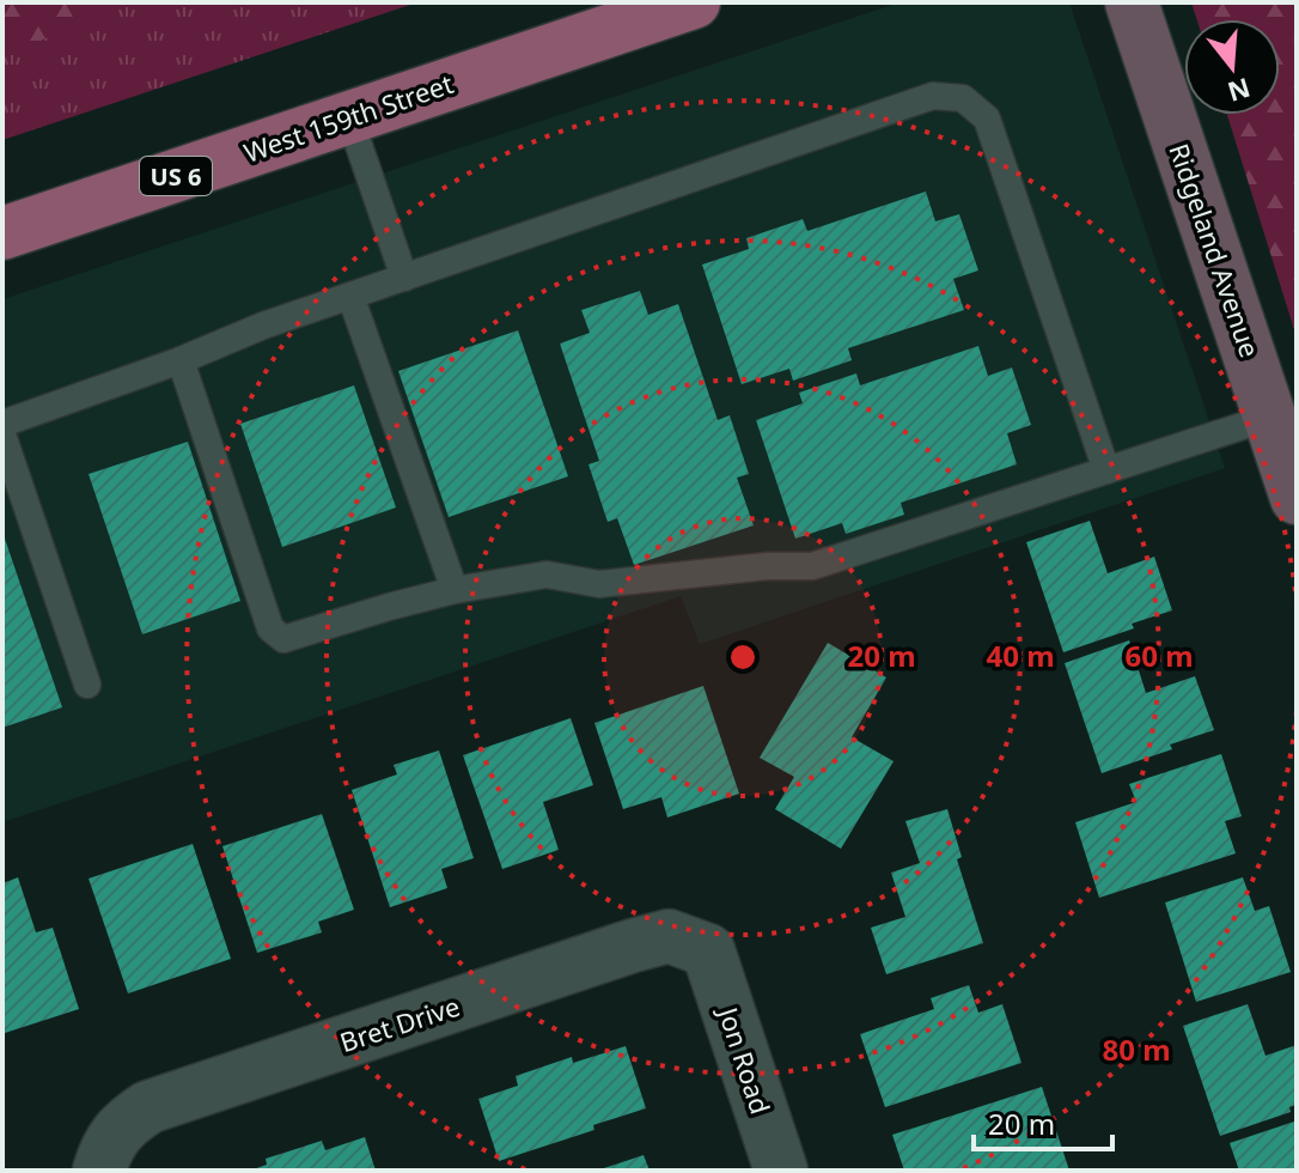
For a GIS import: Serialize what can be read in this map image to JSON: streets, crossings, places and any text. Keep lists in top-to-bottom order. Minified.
{"streets":{"main road":["West 159th Street","US 6"],"street":["Ridgeland Avenue","Bret Drive","Jon Road"]},"crossings":[["Bret Drive","Jon Road"]],"scale_bar":"20 m","north":"bottom","rings":["20 m","40 m","60 m","80 m"]}
